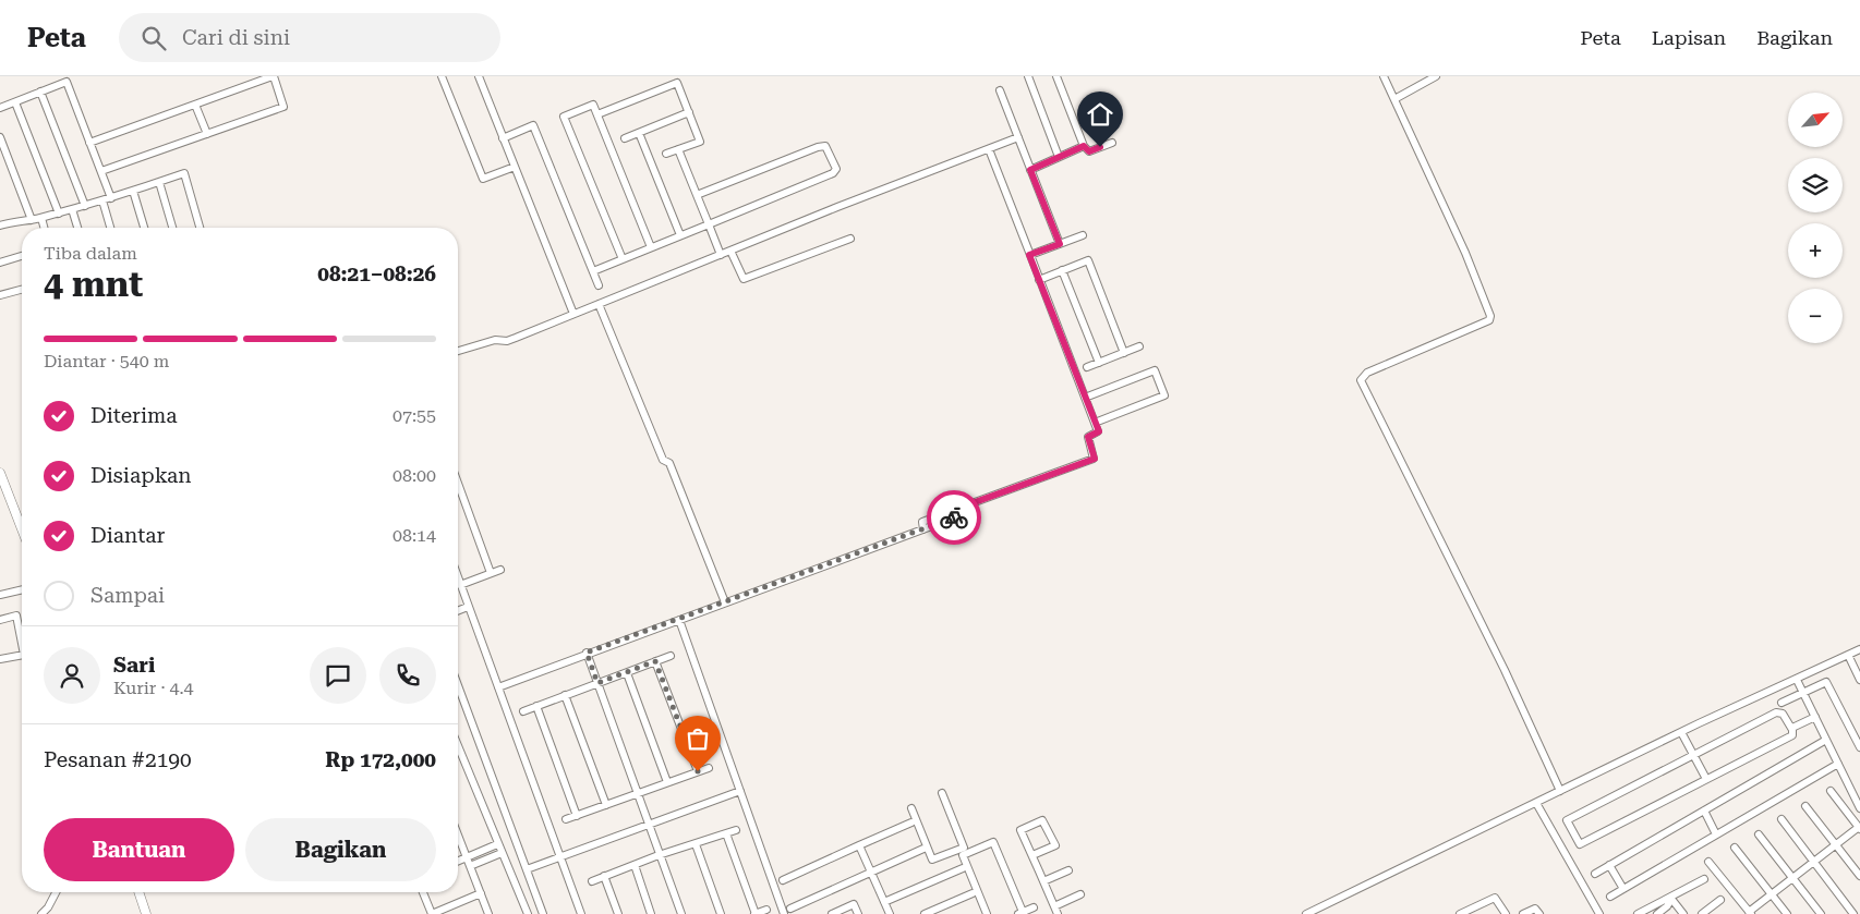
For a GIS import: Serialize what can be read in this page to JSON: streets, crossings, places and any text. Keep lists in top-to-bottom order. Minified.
{"north":"top right","page":{"header":"Peta","search":"Cari di sini","nav":["Peta","Lapisan","Bagikan"],"map_buttons":["+","−"],"heading":["4 mnt","Tiba dalam","08:21–08:26"],"panel":["Sari","Kurir · 4.4","Pesanan #2190","Rp 172,000"],"bar":"Diantar · 540 m","list":[["Diterima","07:55"],["Disiapkan","08:00"],["Diantar","08:14"],"Sampai"],"buttons":["Bantuan","Bagikan"]}}
